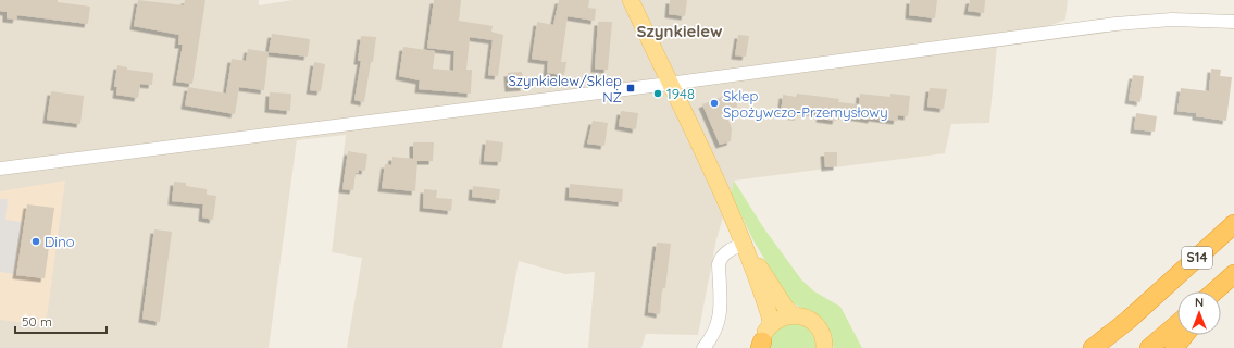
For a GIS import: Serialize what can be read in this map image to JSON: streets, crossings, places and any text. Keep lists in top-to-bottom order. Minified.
{"streets":{"highway":["S14"]},"districts":["Szynkielew"],"places":{"transit":["Szynkielew/Sklep NŻ"],"other":["1948","Sklep Spożywczo-Przemysłowy","Dino"]},"scale_bar":"50 m","north":"top"}
